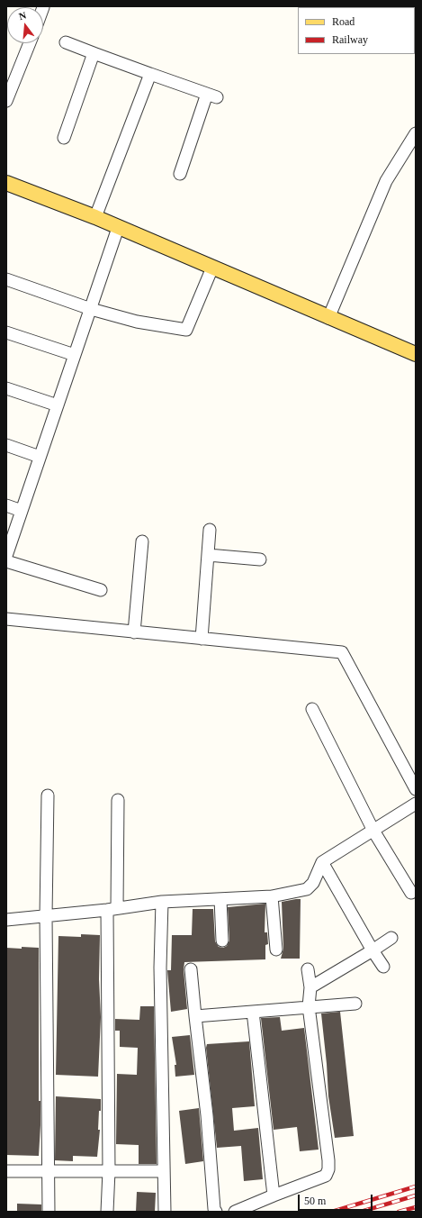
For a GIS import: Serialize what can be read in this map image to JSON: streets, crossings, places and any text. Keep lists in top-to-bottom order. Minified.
{"legend":["Road","Railway"],"scale_bar":"50 m","north":"top"}
